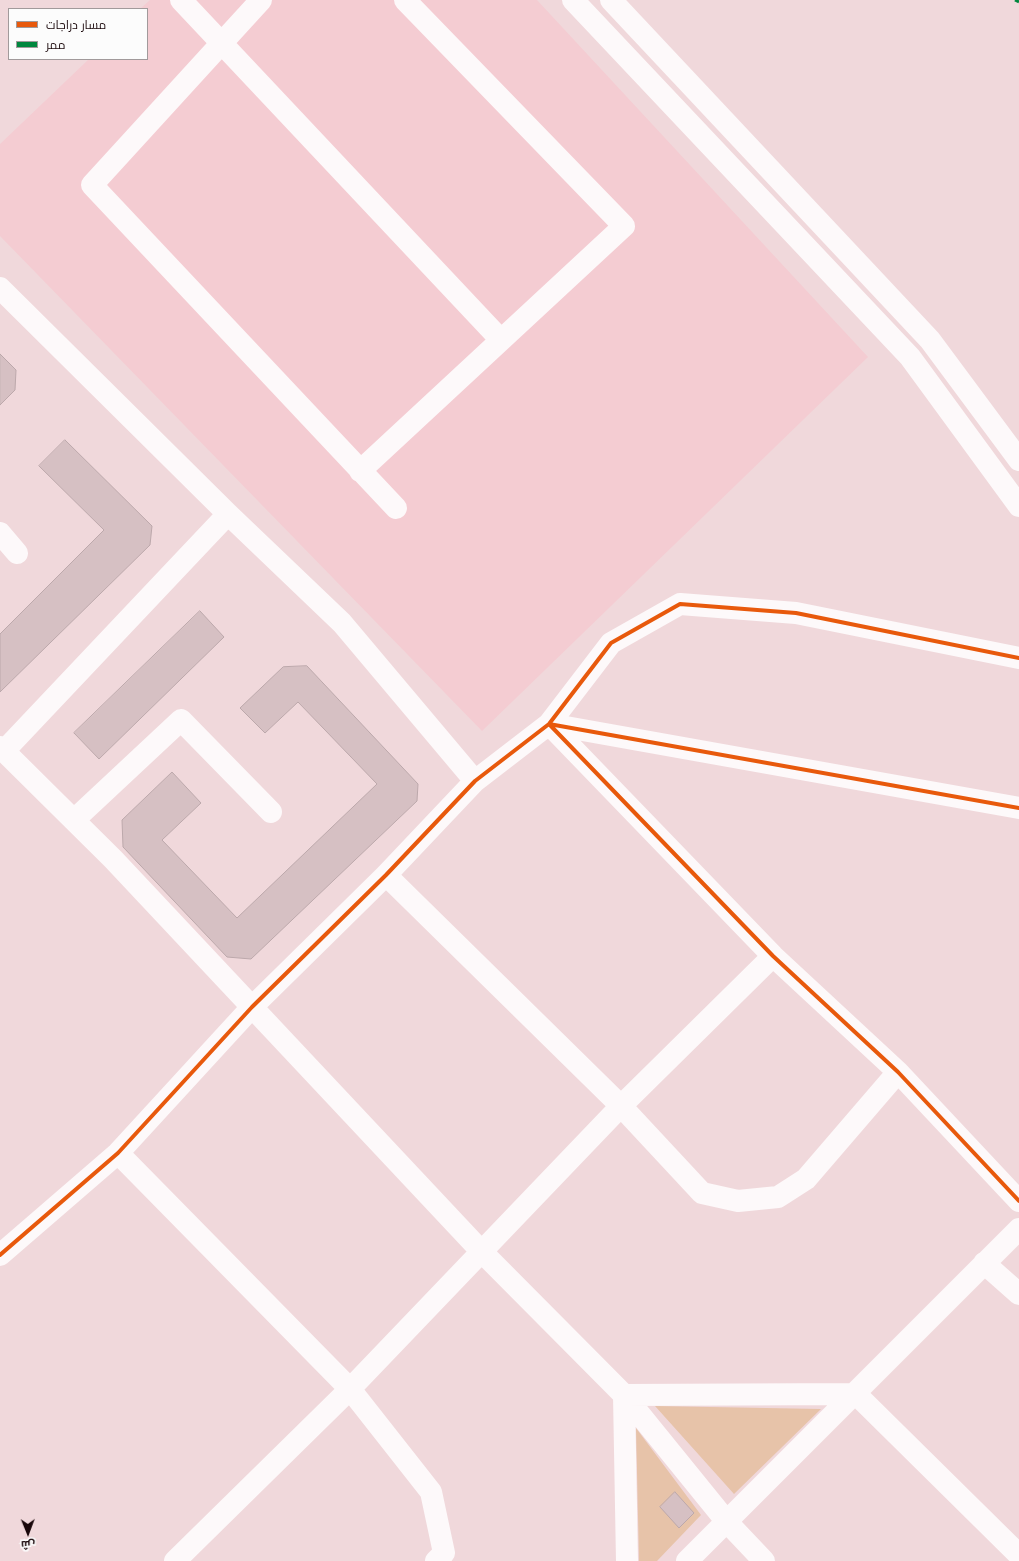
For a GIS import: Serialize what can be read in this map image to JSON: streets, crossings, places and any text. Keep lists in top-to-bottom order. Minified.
{"legend":["مسار دراجات","ممر"],"north":"bottom"}
